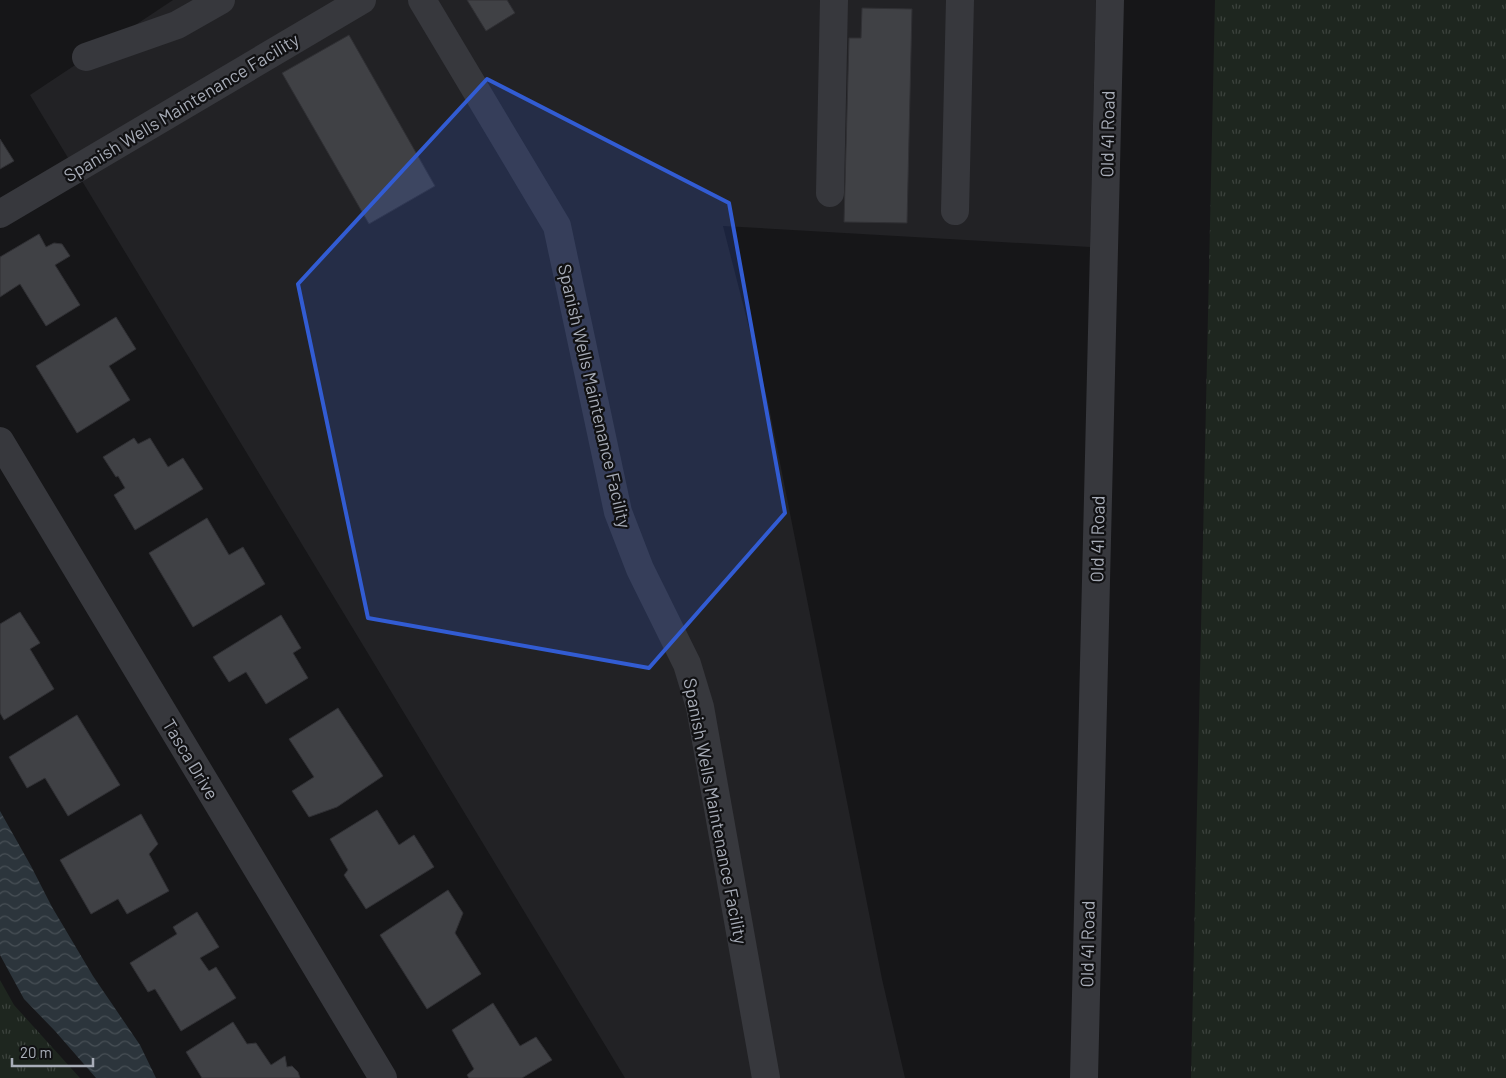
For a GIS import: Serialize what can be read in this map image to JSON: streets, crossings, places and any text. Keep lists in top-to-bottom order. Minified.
{"streets":{"street":["Spanish Wells Maintenance Facility","Old 41 Road","Tasca Drive"]},"scale_bar":"20 m"}
